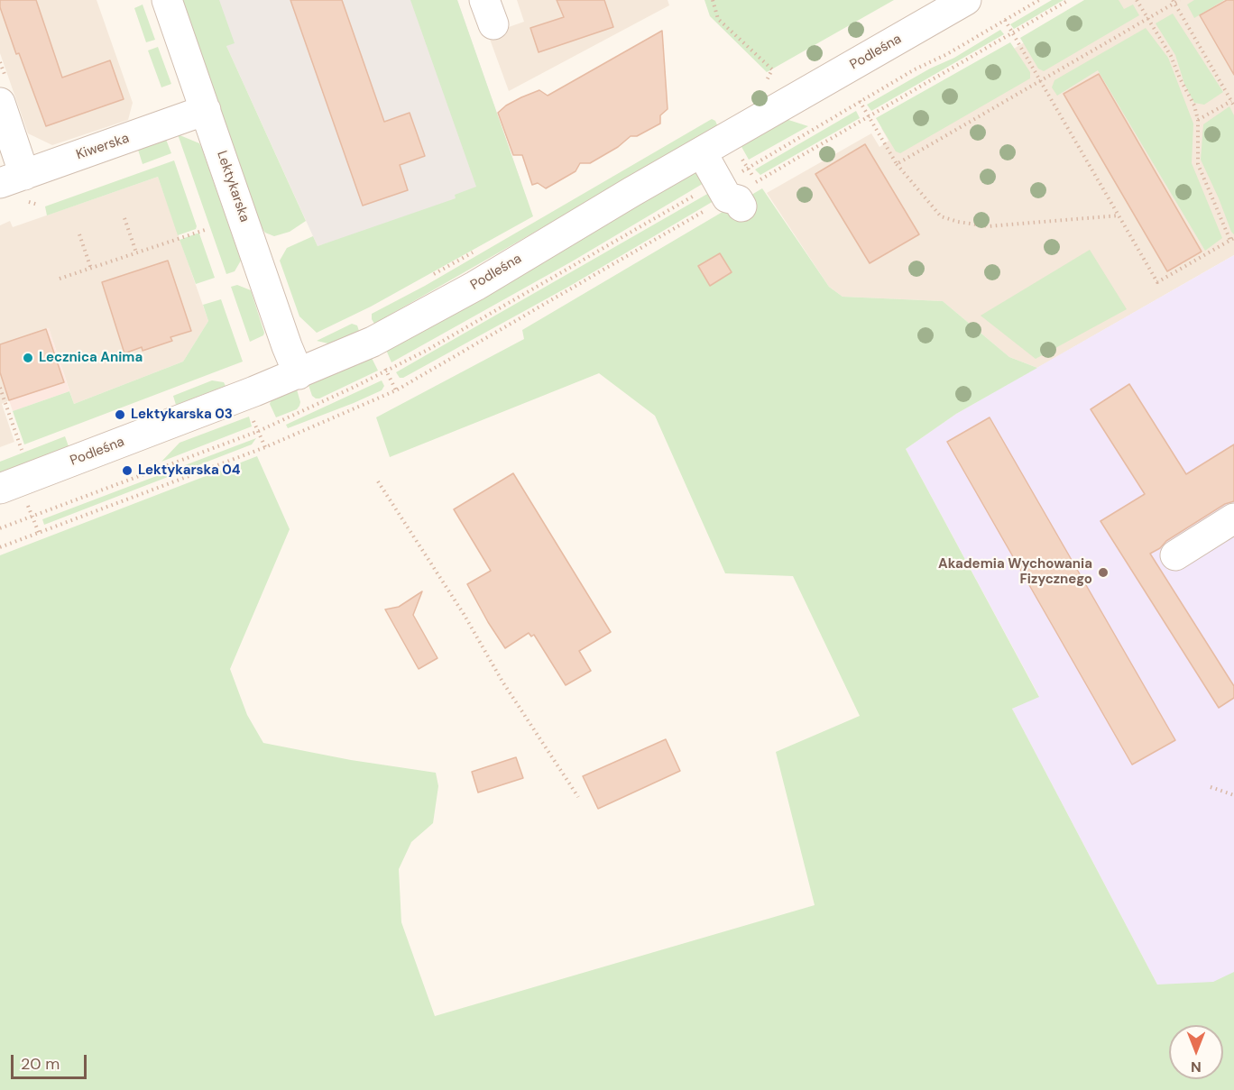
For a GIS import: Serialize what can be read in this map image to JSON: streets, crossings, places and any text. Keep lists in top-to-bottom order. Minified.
{"streets":{"street":["Podleśna","Kiwerska","Lektykarska"]},"crossings":[["Podleśna","Lektykarska"],["Kiwerska","Lektykarska"]],"places":["Lecznica Anima","Lektykarska 03","Lektykarska 04","Akademia Wychowania Fizycznego"],"scale_bar":"20 m","north":"bottom"}
